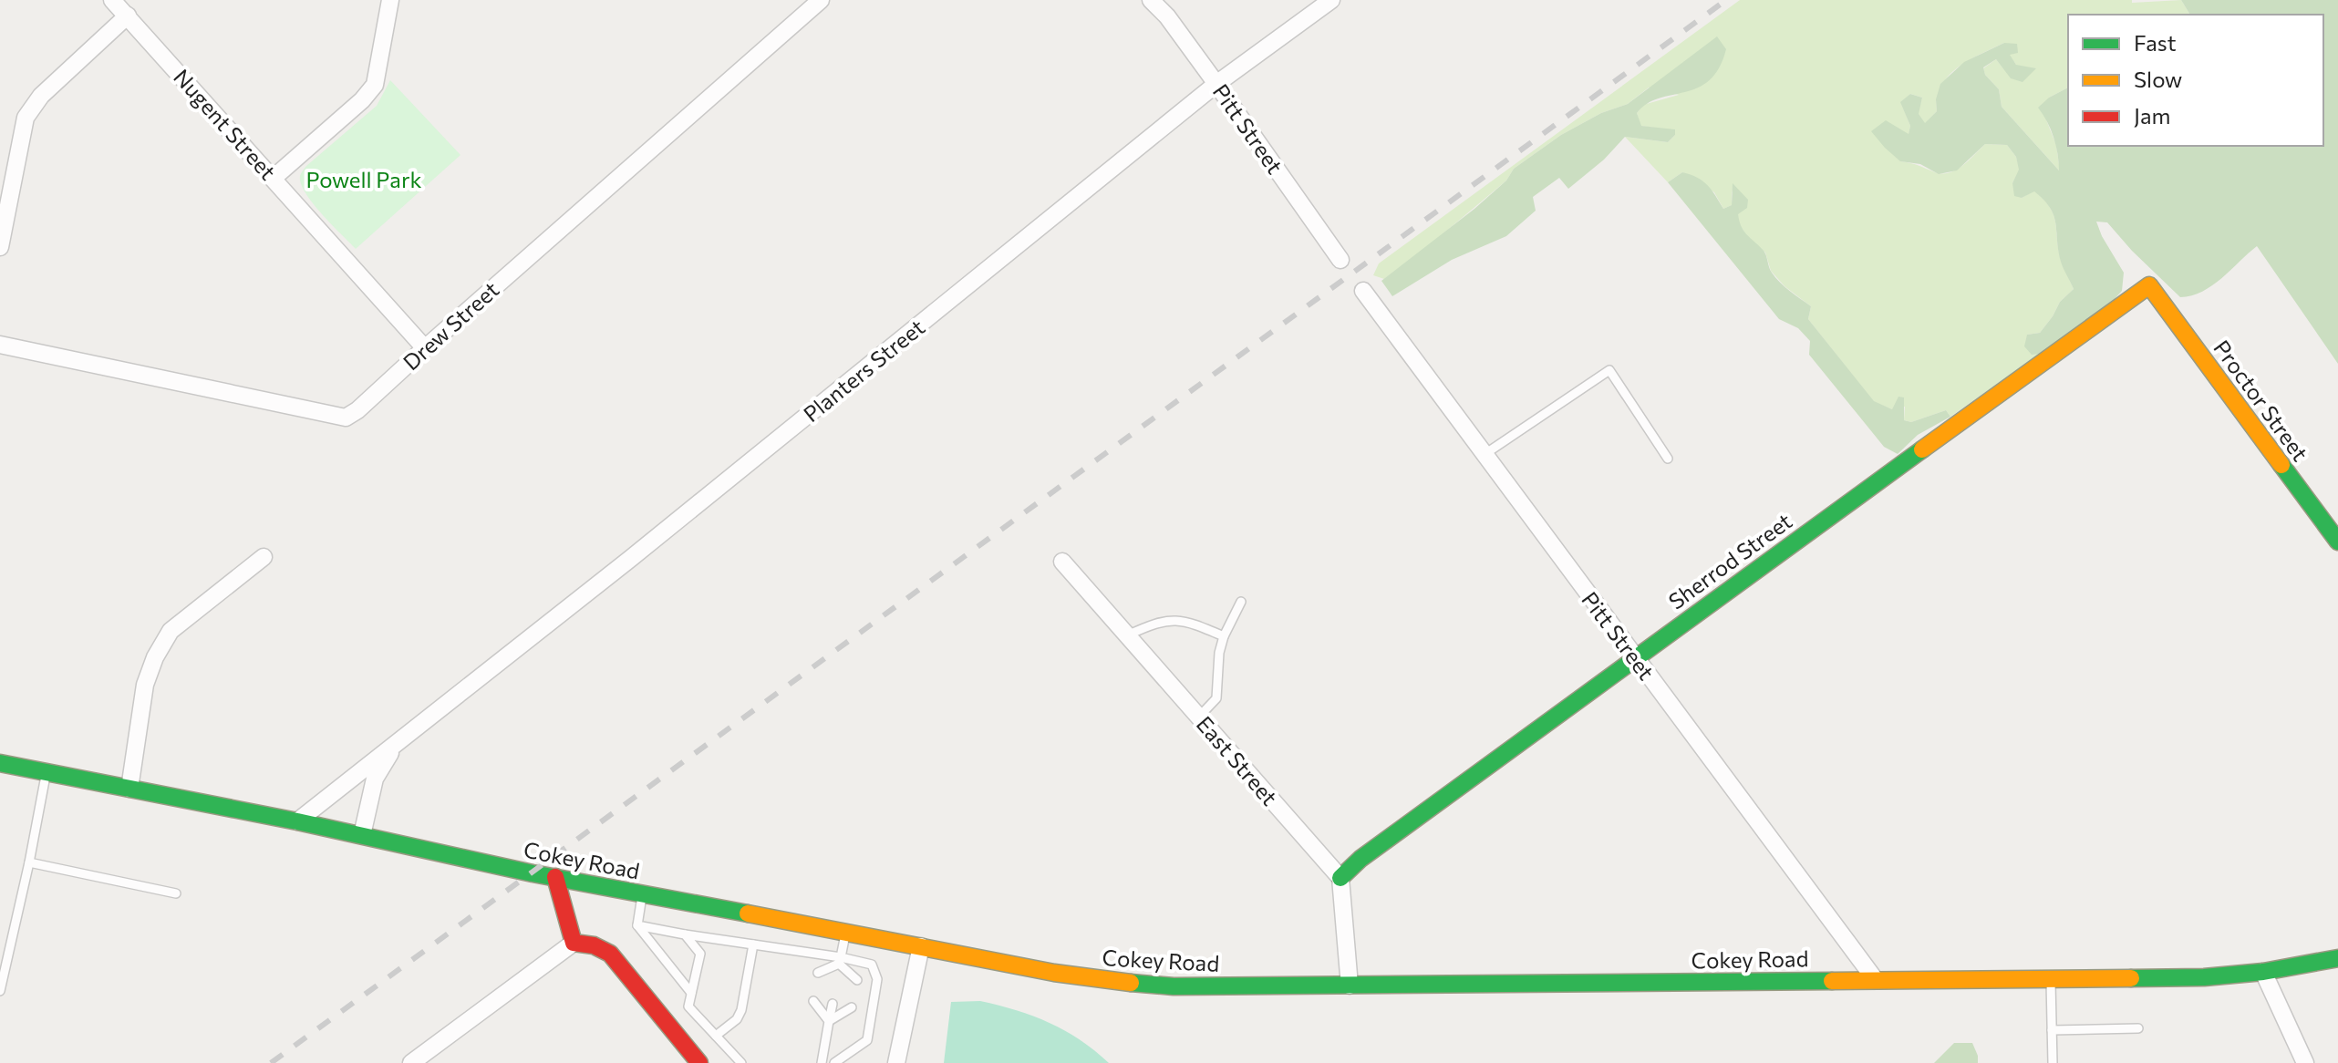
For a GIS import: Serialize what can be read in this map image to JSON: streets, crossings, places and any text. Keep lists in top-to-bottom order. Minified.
{"streets":{"street":["Nugent Street","Pitt Street","Drew Street","Planters Street","Proctor Street","Sherrod Street","East Street","Cokey Road"]},"crossings":[["Nugent Street","Drew Street"],["Pitt Street","Planters Street"],["Pitt Street","Sherrod Street"],["Pitt Street","Cokey Road"],["Planters Street","Cokey Road"],["Proctor Street","Sherrod Street"],["Sherrod Street","East Street"]],"parks":["Powell Park"],"legend":["Fast","Slow","Jam"]}
